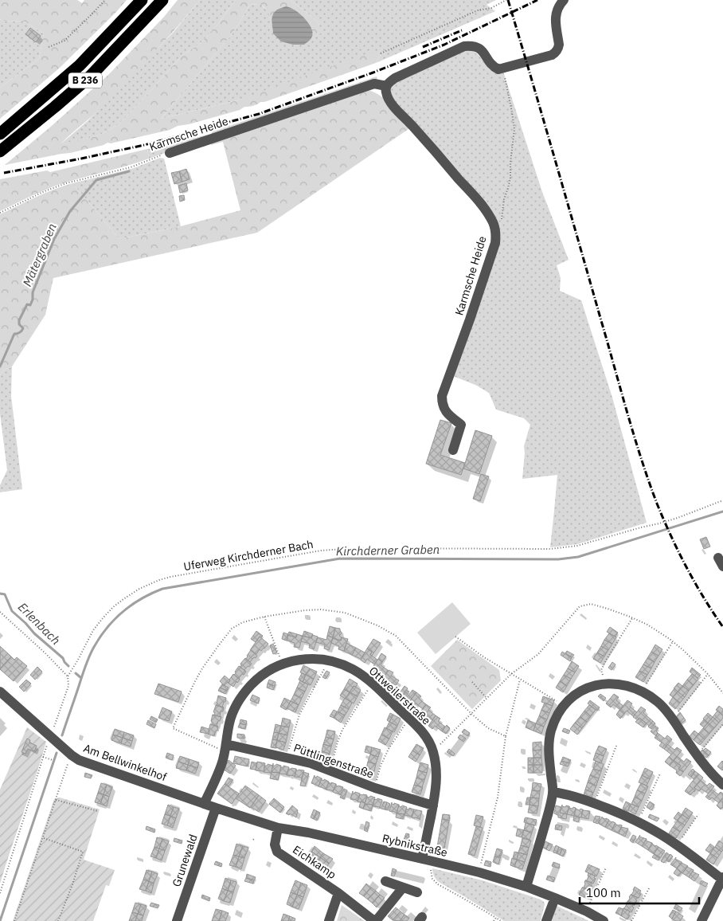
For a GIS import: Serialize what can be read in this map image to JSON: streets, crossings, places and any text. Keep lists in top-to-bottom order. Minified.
{"streets":{"highway":["B 236"],"street":["Karmsche Heide","Ottweilerstraße","Püttlingenstraße","Am Bellwinkelhof","Rybnikstraße","Grunewald","Eichkamp"],"path":["Uferweg Kirchderner Bach"]},"crossings":[["Uferweg Kirchderner Bach","Am Bellwinkelhof"],["Ottweilerstraße","Püttlingenstraße"],["Ottweilerstraße","Am Bellwinkelhof"],["Ottweilerstraße","Rybnikstraße"],["Am Bellwinkelhof","Rybnikstraße"],["Am Bellwinkelhof","Grunewald"],["Rybnikstraße","Grunewald"],["Rybnikstraße","Eichkamp"]],"water":["Mätergraben","Kirchderner Graben","Erlenbach"],"scale_bar":"100 m"}
